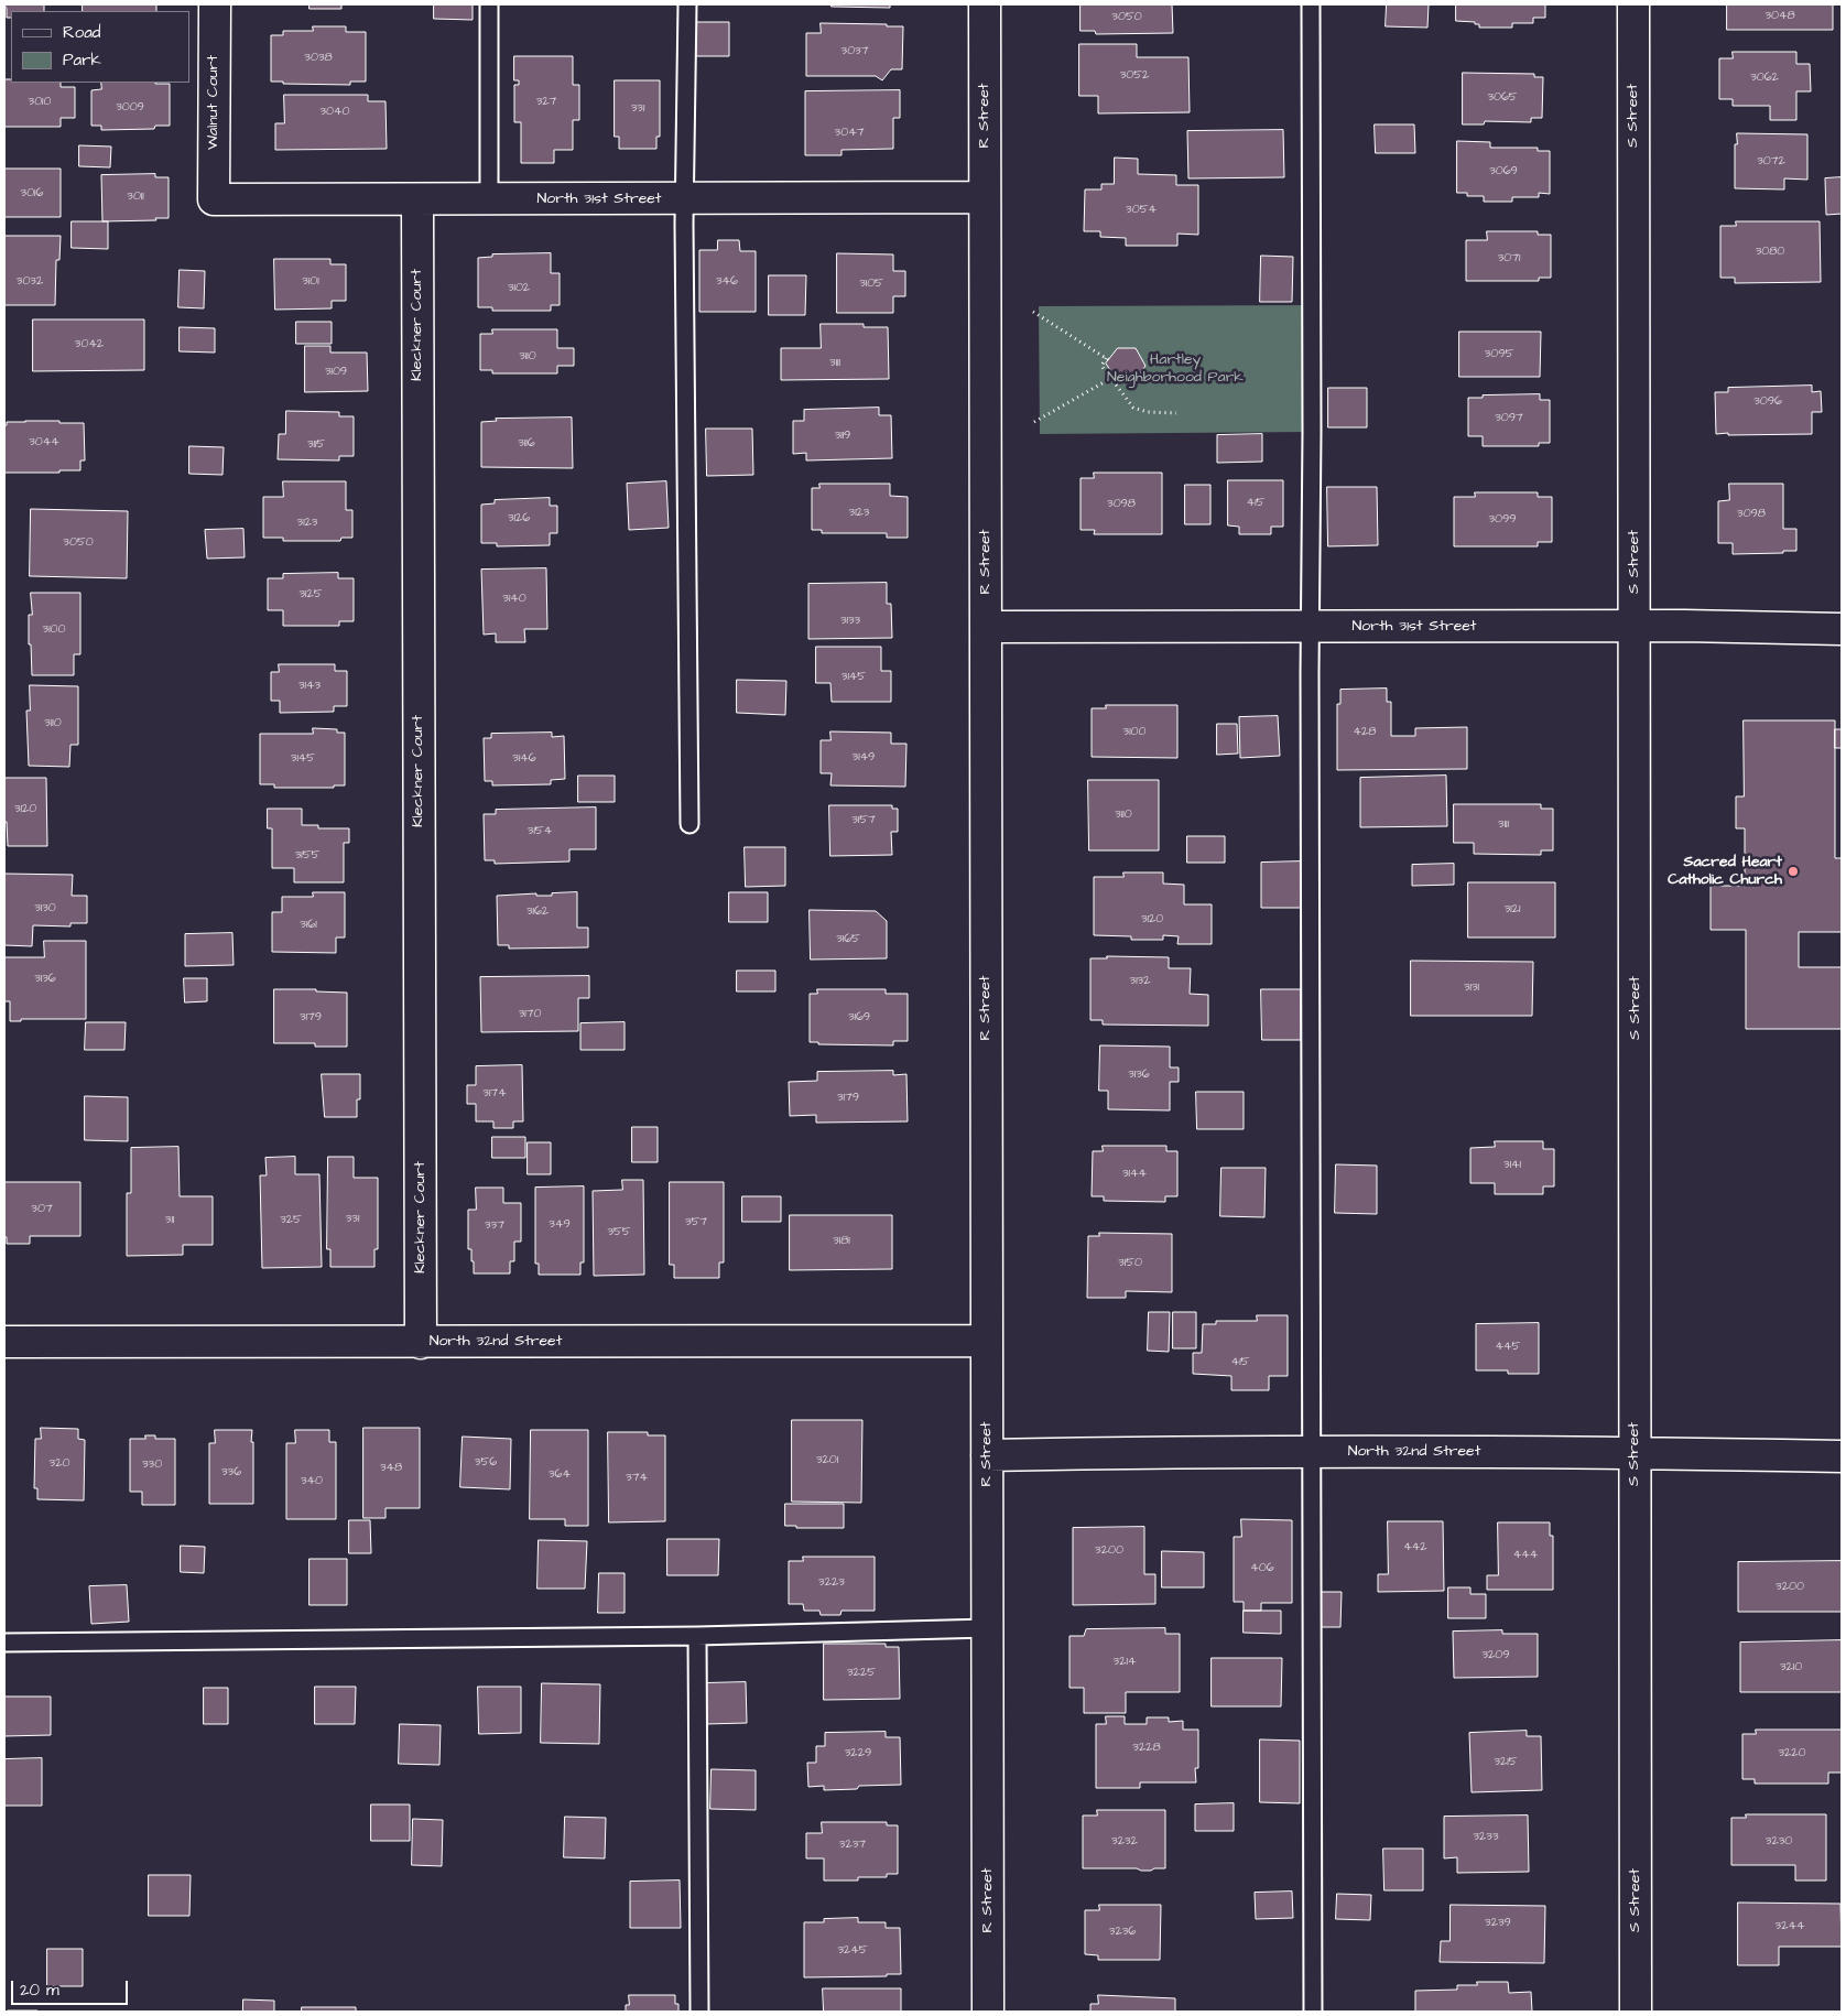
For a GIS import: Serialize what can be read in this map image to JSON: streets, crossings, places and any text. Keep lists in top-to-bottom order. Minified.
{"streets":{"street":["Walnut Court","R Street","S Street","North 31st Street","Kleckner Court","North 32nd Street"]},"crossings":[["Walnut Court","North 31st Street"],["R Street","North 31st Street"],["R Street","North 32nd Street"],["S Street","North 31st Street"],["S Street","North 32nd Street"],["North 31st Street","Kleckner Court"],["Kleckner Court","North 32nd Street"]],"parks":["Hartley Neighborhood Park"],"places":["Sacred Heart Catholic Church"],"house_numbers":["3048","3050","3037","3038","3052","3062","3065","3010","327","3009","331","3040","3047","3072","3069","3016","3011","3054","3080","3071","3032","3101","346","3105","3102","3042","3095","3110","3111","3109","3096","3097","3119","3044","3116","3115","415","3098","3123","3098","3126","3099","3123","3050","3125","3140","3133","3100","3145","3143","3110","3100","428","3149","3145","3146","3120","3110","3157","3111","3154","3155","3130","3121","3162","3120","3161","3165","3136","3132","3131","3170","3179","3169","3136","3174","3179","3141","3144","307","331","311","325","357","349","337","355","3181","3150","445","415","3201","356","320","330","348","336","364","374","340","442","3200","444","406","3223","3200","3209","3214","3210","3225","3228","3229","3220","3215","3233","3232","3230","3237","3239","3244","3236","3245"],"legend":["Road","Park"],"scale_bar":"20 m"}
